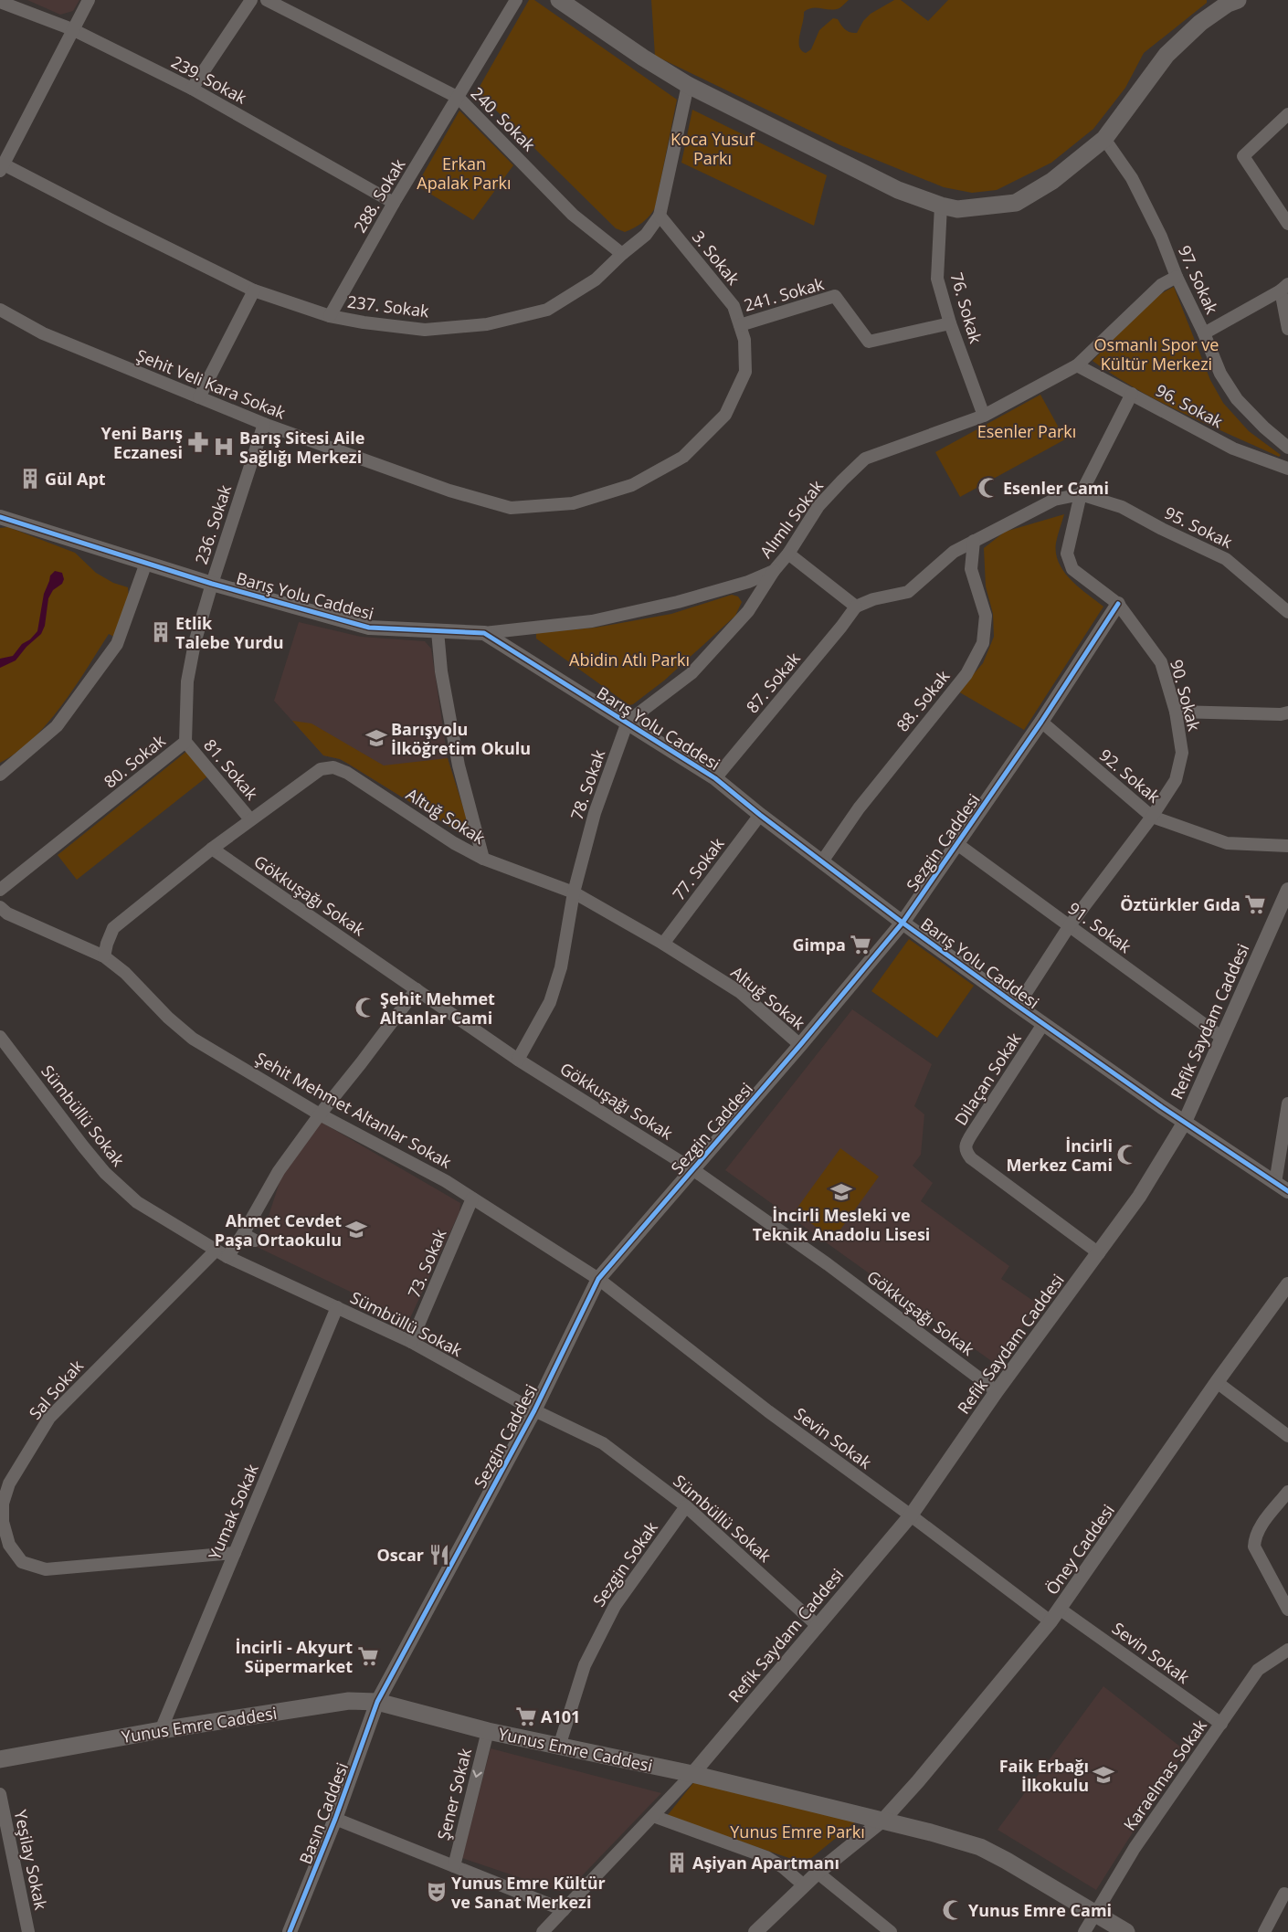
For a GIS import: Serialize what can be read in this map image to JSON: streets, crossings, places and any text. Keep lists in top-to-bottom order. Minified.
{"streets":{"main road":["Yunus Emre Caddesi"],"street":["239. Sokak","240. Sokak","288. Sokak","3. Sokak","97. Sokak","241. Sokak","237. Sokak","76. Sokak","Şehit Veli Kara Sokak","96. Sokak","Alımlı Sokak","236. Sokak","95. Sokak","Barış Yolu Caddesi","87. Sokak","90. Sokak","88. Sokak","80. Sokak","81. Sokak","92. Sokak","78. Sokak","Altuğ Sokak","Sezgin Caddesi","77. Sokak","Gökkuşağı Sokak","91. Sokak","Refik Saydam Caddesi","Dilaçan Sokak","Şehit Mehmet Altanlar Sokak","Sümbüllü Sokak","73. Sokak","Sal Sokak","Sevin Sokak","Yumak Sokak","Öney Caddesi","Sezgin Sokak","Karaelmas Sokak","Şener Sokak","Basın Caddesi","Yeşilay Sokak"]},"crossings":[["239. Sokak","288. Sokak"],["240. Sokak","288. Sokak"],["240. Sokak","237. Sokak"],["288. Sokak","237. Sokak"],["3. Sokak","241. Sokak"],["3. Sokak","237. Sokak"],["3. Sokak","Şehit Veli Kara Sokak"],["97. Sokak","Alımlı Sokak"],["241. Sokak","76. Sokak"],["241. Sokak","Şehit Veli Kara Sokak"],["76. Sokak","Alımlı Sokak"],["Şehit Veli Kara Sokak","236. Sokak"],["96. Sokak","Alımlı Sokak"],["96. Sokak","90. Sokak"],["Alımlı Sokak","Barış Yolu Caddesi"],["236. Sokak","Barış Yolu Caddesi"],["236. Sokak","80. Sokak"],["95. Sokak","90. Sokak"],["Barış Yolu Caddesi","87. Sokak"],["Barış Yolu Caddesi","90. Sokak"],["Barış Yolu Caddesi","88. Sokak"],["Barış Yolu Caddesi","80. Sokak"],["Barış Yolu Caddesi","78. Sokak"],["Barış Yolu Caddesi","Sezgin Caddesi"],["Barış Yolu Caddesi","77. Sokak"],["Barış Yolu Caddesi","Refik Saydam Caddesi"],["Barış Yolu Caddesi","Dilaçan Sokak"],["90. Sokak","92. Sokak"],["90. Sokak","Sezgin Caddesi"],["90. Sokak","91. Sokak"],["80. Sokak","81. Sokak"],["81. Sokak","Altuğ Sokak"],["92. Sokak","Sezgin Caddesi"],["78. Sokak","Altuğ Sokak"],["78. Sokak","Gökkuşağı Sokak"],["Altuğ Sokak","Sezgin Caddesi"],["Altuğ Sokak","77. Sokak"],["Altuğ Sokak","Gökkuşağı Sokak"],["Altuğ Sokak","Şehit Mehmet Altanlar Sokak"],["Sezgin Caddesi","Gökkuşağı Sokak"],["Sezgin Caddesi","91. Sokak"],["Sezgin Caddesi","Şehit Mehmet Altanlar Sokak"],["Sezgin Caddesi","Sümbüllü Sokak"],["Sezgin Caddesi","Sevin Sokak"],["Sezgin Caddesi","Yunus Emre Caddesi"],["Sezgin Caddesi","Basın Caddesi"],["Gökkuşağı Sokak","Refik Saydam Caddesi"],["91. Sokak","Refik Saydam Caddesi"],["Refik Saydam Caddesi","Dilaçan Sokak"],["Refik Saydam Caddesi","Sümbüllü Sokak"],["Refik Saydam Caddesi","Sevin Sokak"],["Refik Saydam Caddesi","Yunus Emre Caddesi"],["Şehit Mehmet Altanlar Sokak","73. Sokak"],["Şehit Mehmet Altanlar Sokak","Sevin Sokak"],["Sümbüllü Sokak","73. Sokak"],["Sümbüllü Sokak","Sal Sokak"],["Sümbüllü Sokak","Yumak Sokak"],["Sümbüllü Sokak","Sezgin Sokak"],["Sal Sokak","Yumak Sokak"],["Sevin Sokak","Öney Caddesi"],["Sevin Sokak","Karaelmas Sokak"],["Yumak Sokak","Yunus Emre Caddesi"],["Öney Caddesi","Yunus Emre Caddesi"],["Sezgin Sokak","Yunus Emre Caddesi"],["Yunus Emre Caddesi","Karaelmas Sokak"],["Yunus Emre Caddesi","Şener Sokak"],["Yunus Emre Caddesi","Basın Caddesi"],["Şener Sokak","Basın Caddesi"]],"one_way":["Şener Sokak"],"parks":["Koca Yusuf Parkı","Erkan Apalak Parkı","Osmanlı Spor ve Kültür Merkezi","Esenler Parkı","Abidin Atlı Parkı","Yunus Emre Parkı"],"places":{"pharmacy":["Yeni Barış Eczanesi"],"hospital":["Barış Sitesi Aile Sağlığı Merkezi"],"building":["Gül Apt","Etlik Talebe Yurdu","Aşiyan Apartmanı"],"mosque":["Esenler Cami","Şehit Mehmet Altanlar Cami","İncirli Merkez Cami","Yunus Emre Cami"],"school or university":["Barışyolu İlköğretim Okulu","İncirli Mesleki ve Teknik Anadolu Lisesi","Ahmet Cevdet Paşa Ortaokulu","Faik Erbağı İlkokulu"],"supermarket":["Öztürkler Gıda","Gimpa","İncirli - Akyurt Süpermarket","A101"],"restaurant":["Oscar"],"theatre":["Yunus Emre Kültür ve Sanat Merkezi"]}}
